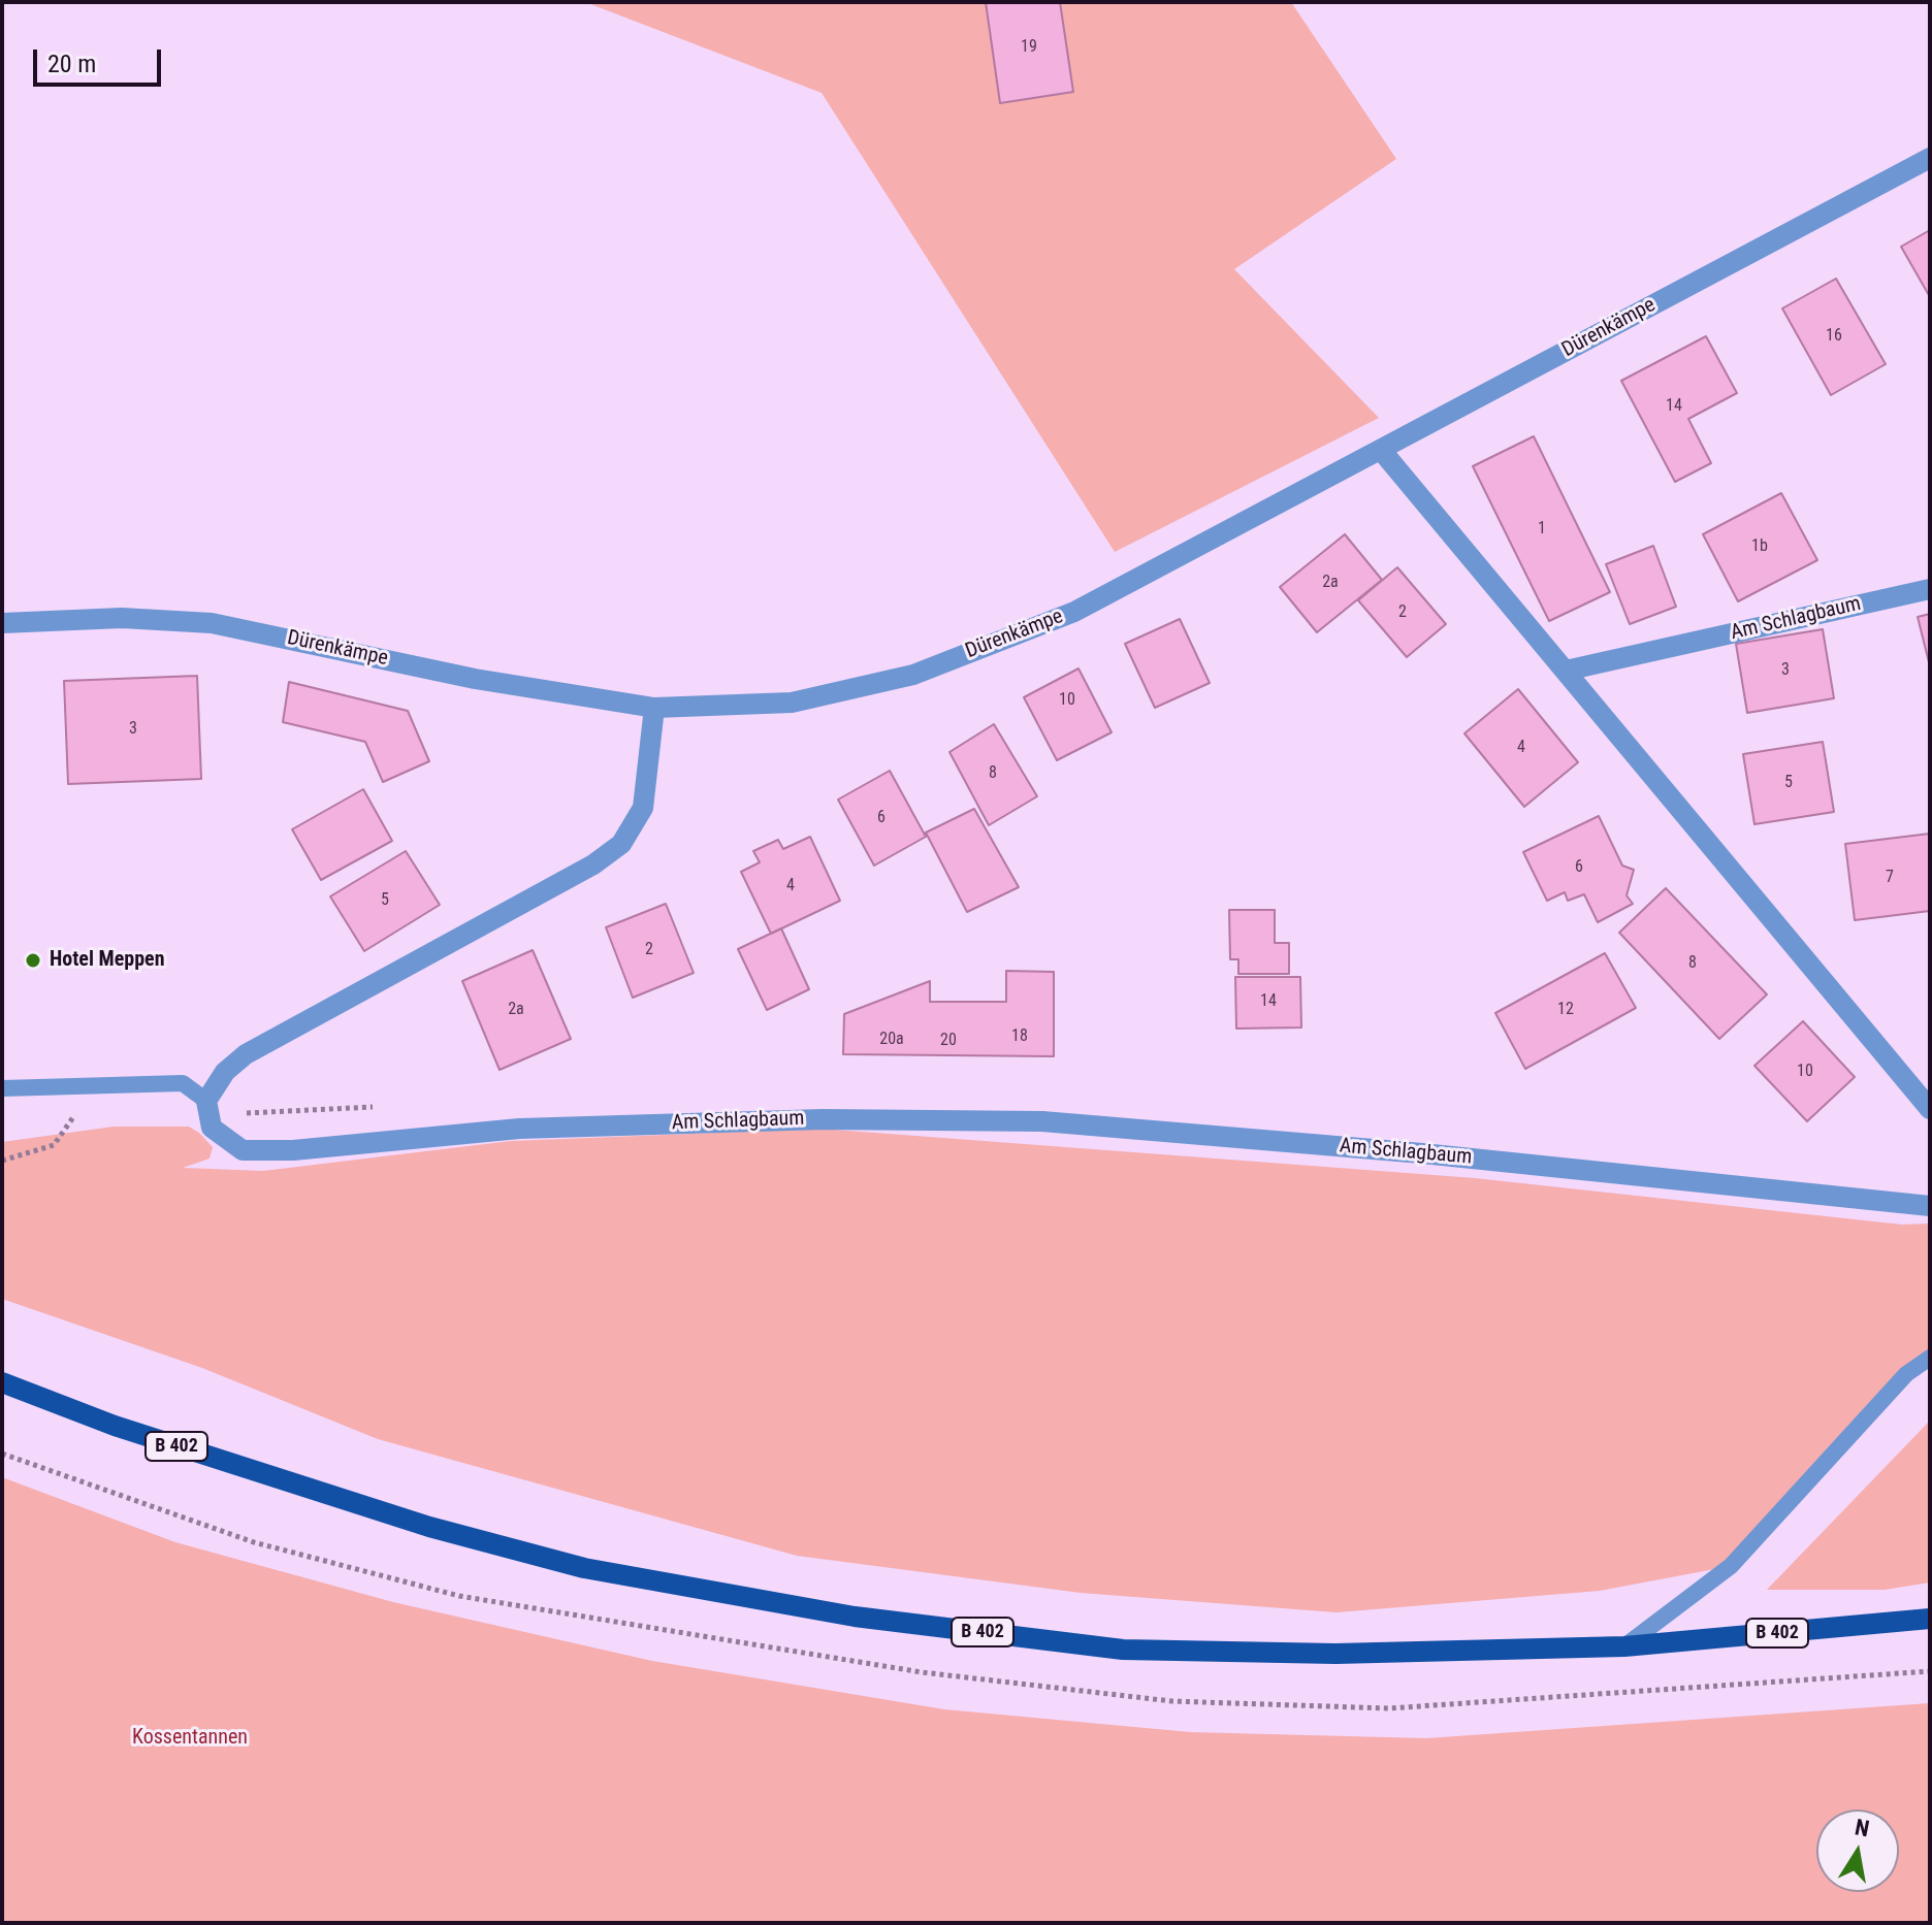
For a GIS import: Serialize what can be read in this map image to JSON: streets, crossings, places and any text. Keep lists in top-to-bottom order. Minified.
{"streets":{"main road":["B 402"],"street":["Dürenkämpe","Am Schlagbaum"]},"parks":["Kossentannen"],"places":["Hotel Meppen"],"house_numbers":["19","16","14","1","1b","2a","2","3","10","3","4","8","5","6","6","7","4","5","2","8","14","2a","12","18","20a","20","10"],"scale_bar":"20 m","north":"top"}
